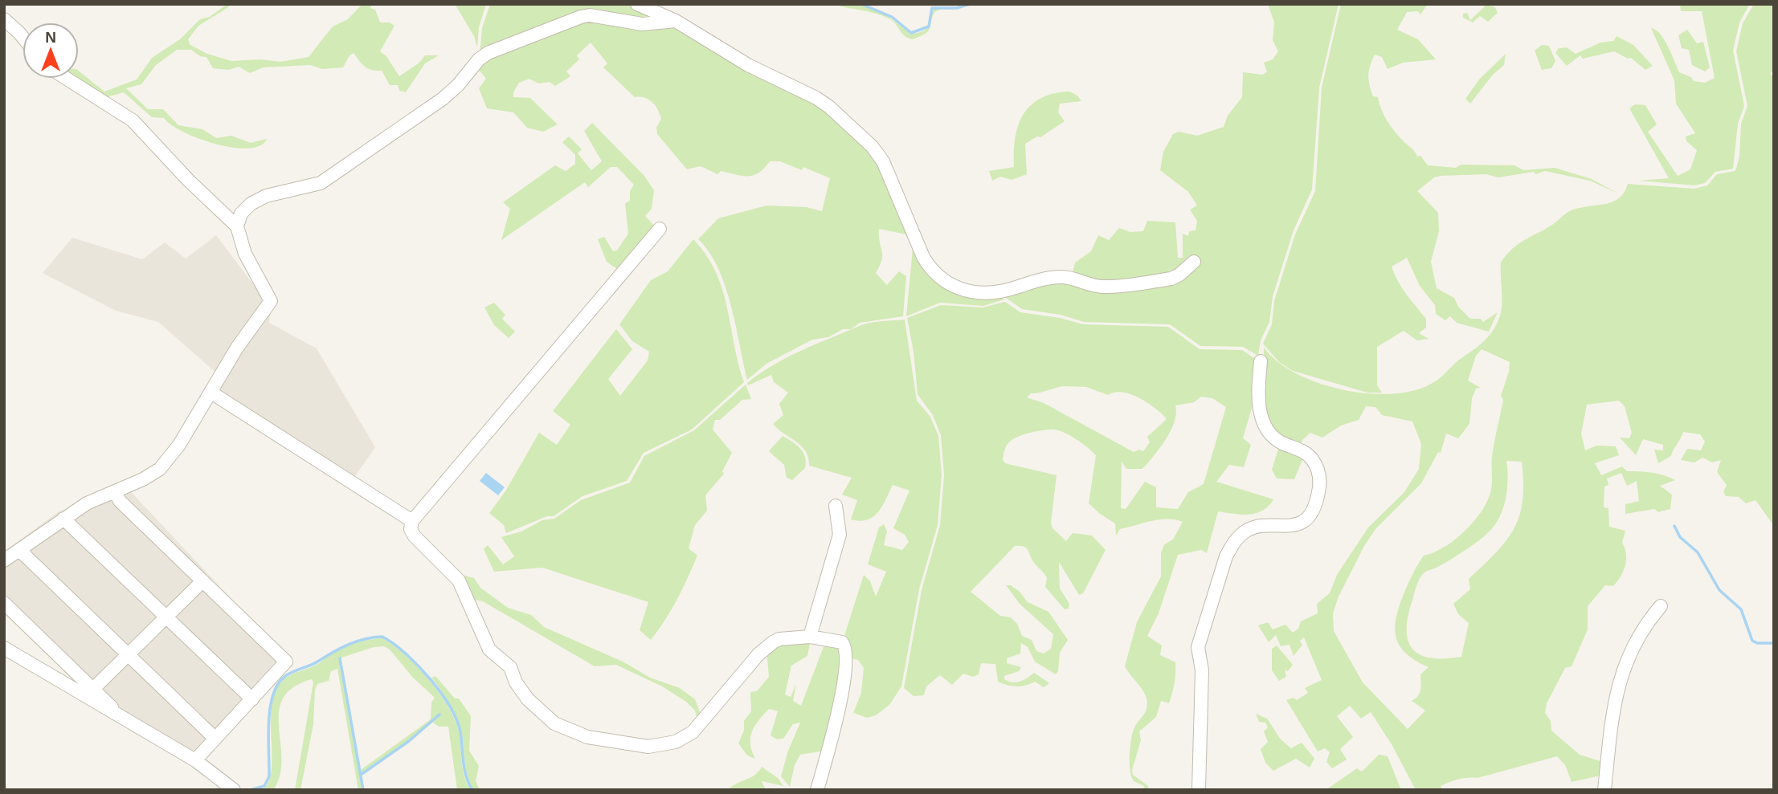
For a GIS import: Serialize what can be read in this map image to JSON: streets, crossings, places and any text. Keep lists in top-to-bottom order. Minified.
{"north":"top"}
